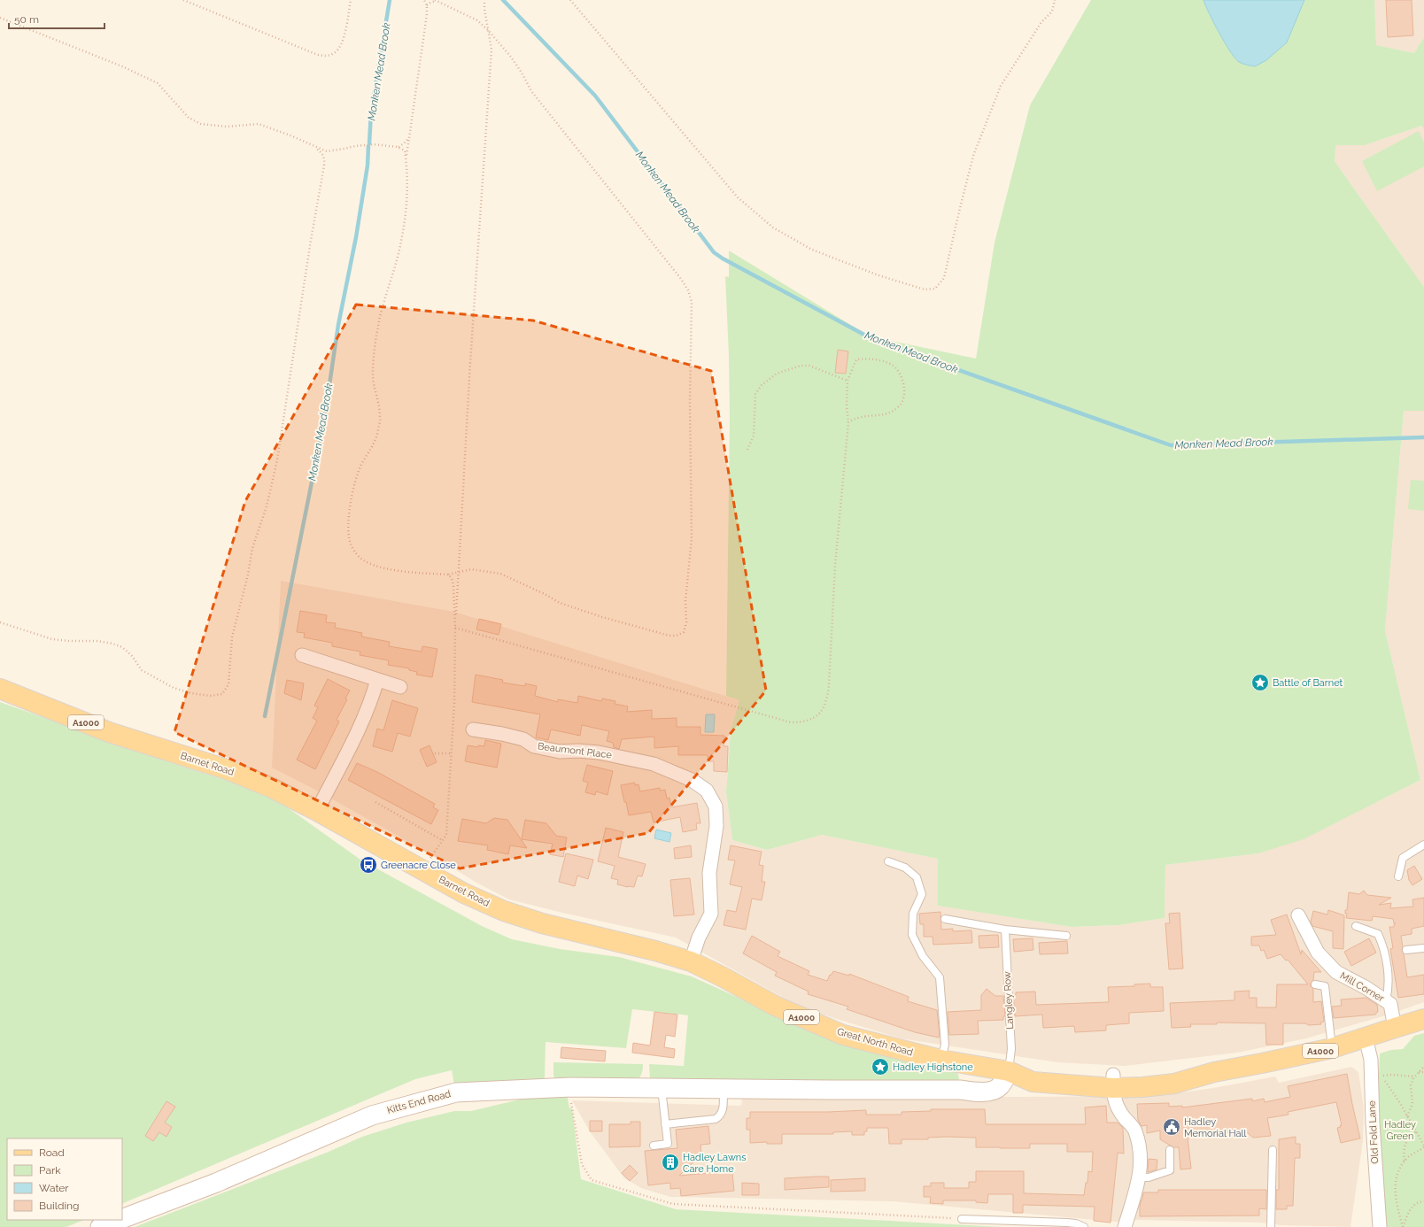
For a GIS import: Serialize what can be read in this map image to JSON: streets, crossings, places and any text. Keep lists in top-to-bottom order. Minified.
{"streets":{"main road":["A1000","Barnet Road","Great North Road"],"street":["Beaumont Place","Mill Corner","Kitts End Road","Old Fold Lane"],"lane":["Langley Row"]},"crossings":[["A1000","Mill Corner"],["A1000","Langley Row"],["A1000","Great North Road"],["A1000","Old Fold Lane"],["Beaumont Place","Barnet Road"],["Beaumont Place","Great North Road"],["Barnet Road","Great North Road"]],"water":["Monken Mead Brook"],"parks":["Hadley Green"],"places":{"place":["Battle of Barnet","Hadley Highstone"],"bus stop":["Greenacre Close"],"public building":["Hadley Memorial Hall"],"building":["Hadley Lawns Care Home"]},"legend":["Road","Park","Water","Building"],"scale_bar":"50 m"}
